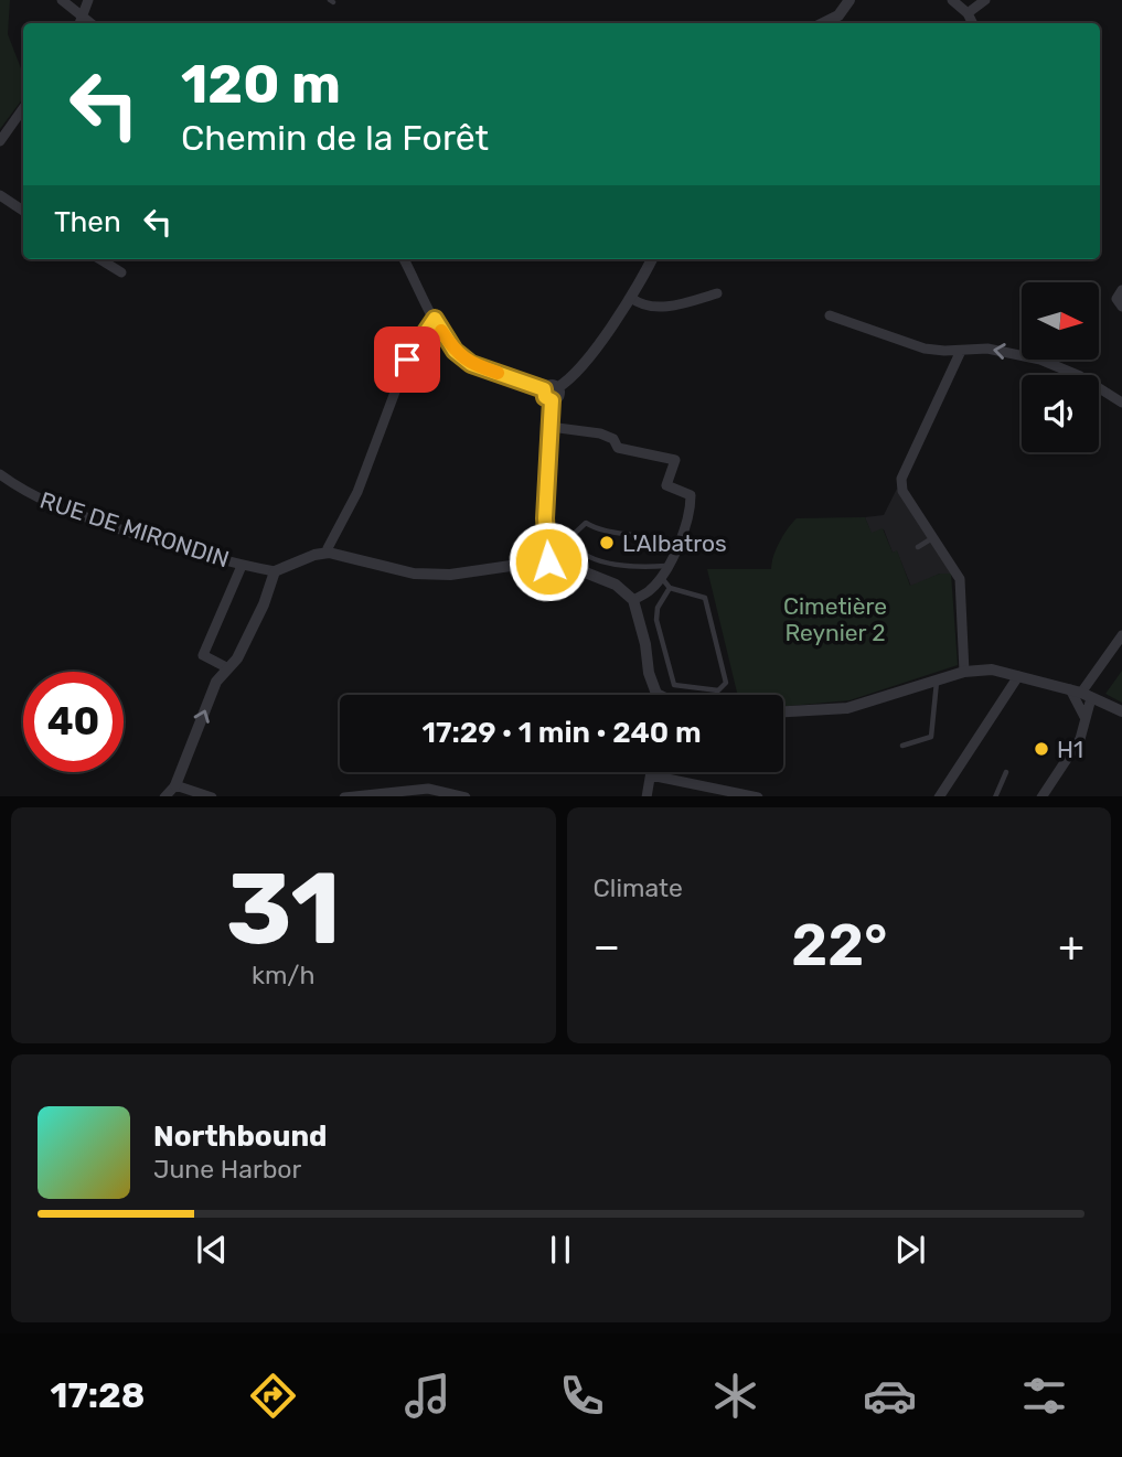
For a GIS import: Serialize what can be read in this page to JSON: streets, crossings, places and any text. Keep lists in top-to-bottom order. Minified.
{"streets":{"street":["RUE DE MIRONDIN"]},"parks":["Cimetière Reynier 2"],"places":["L'Albatros","H1"],"north":"right","page":{"turn":["120 m","Chemin de la Forêt"],"then":"Then","limit":"40","trip":"17:29 · 1 min · 240 m","tile":[["31","km/h"],"Climate"],"heat":["−","22°","+"],"song":["Northbound","June Harbor"],"tabs":"17:28"}}
